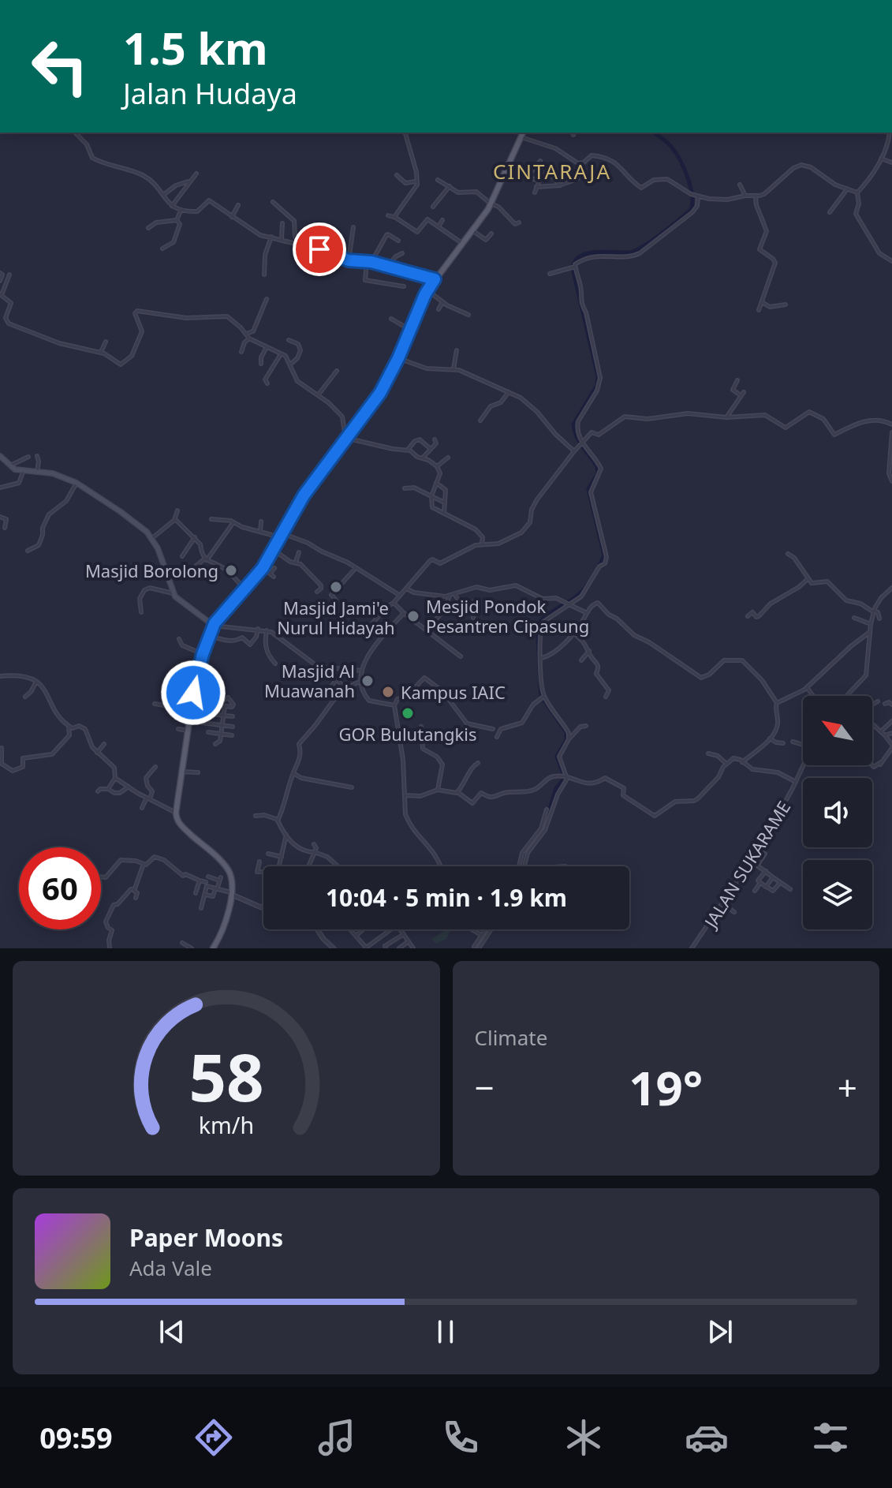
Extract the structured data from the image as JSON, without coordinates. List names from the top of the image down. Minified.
{"streets":{"street":["JALAN SUKARAME"]},"districts":["CINTARAJA"],"places":["Masjid Borolong","Masjid Jami'e Nurul Hidayah","Mesjid Pondok Pesantren Cipasung","Masjid Al Muawanah","Kampus IAIC","GOR Bulutangkis"],"north":"top left","page":{"turn":["1.5 km","Jalan Hudaya"],"limit":"60","trip":"10:04 · 5 min · 1.9 km","tile":"Climate","heat":["−","19°","+"],"song":["Paper Moons","Ada Vale"],"tabs":"09:59","gauge":["58","km/h"]}}
